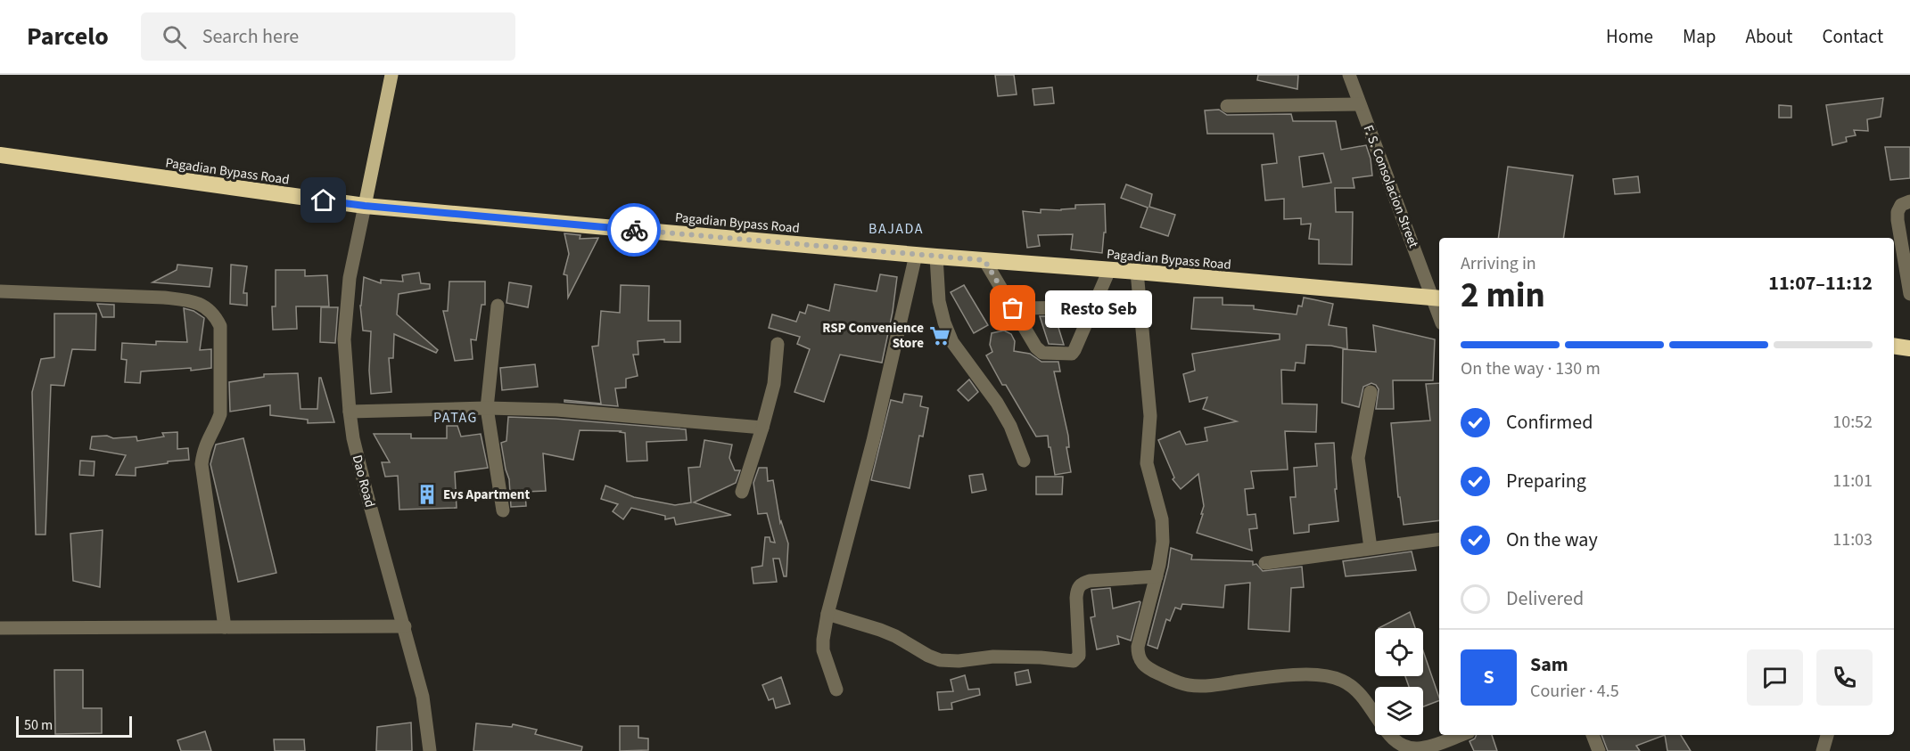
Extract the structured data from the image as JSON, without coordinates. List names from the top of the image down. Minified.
{"streets":{"highway":["Pagadian Bypass Road"],"street":["F. S. Consolacion Street","Dao Road"]},"crossings":[["Pagadian Bypass Road","F. S. Consolacion Street"],["Pagadian Bypass Road","Dao Road"]],"districts":["BAJADA","PATAG"],"places":{"other":["Resto Seb"],"supermarket":["RSP Convenience Store"],"building":["Evs Apartment"]},"scale_bar":"50 m","page":{"header":"Parcelo","search":"Search here","nav":["Home","Map","About","Contact"],"heading":["2 min","Arriving in","11:07–11:12"],"panel":["Sam","Courier · 4.5"],"bubble":"Resto Seb","bar":"On the way · 130 m","list":[["Confirmed","10:52"],["Preparing","11:01"],["On the way","11:03"],"Delivered"],"round":"S","scale":"50 m"}}
